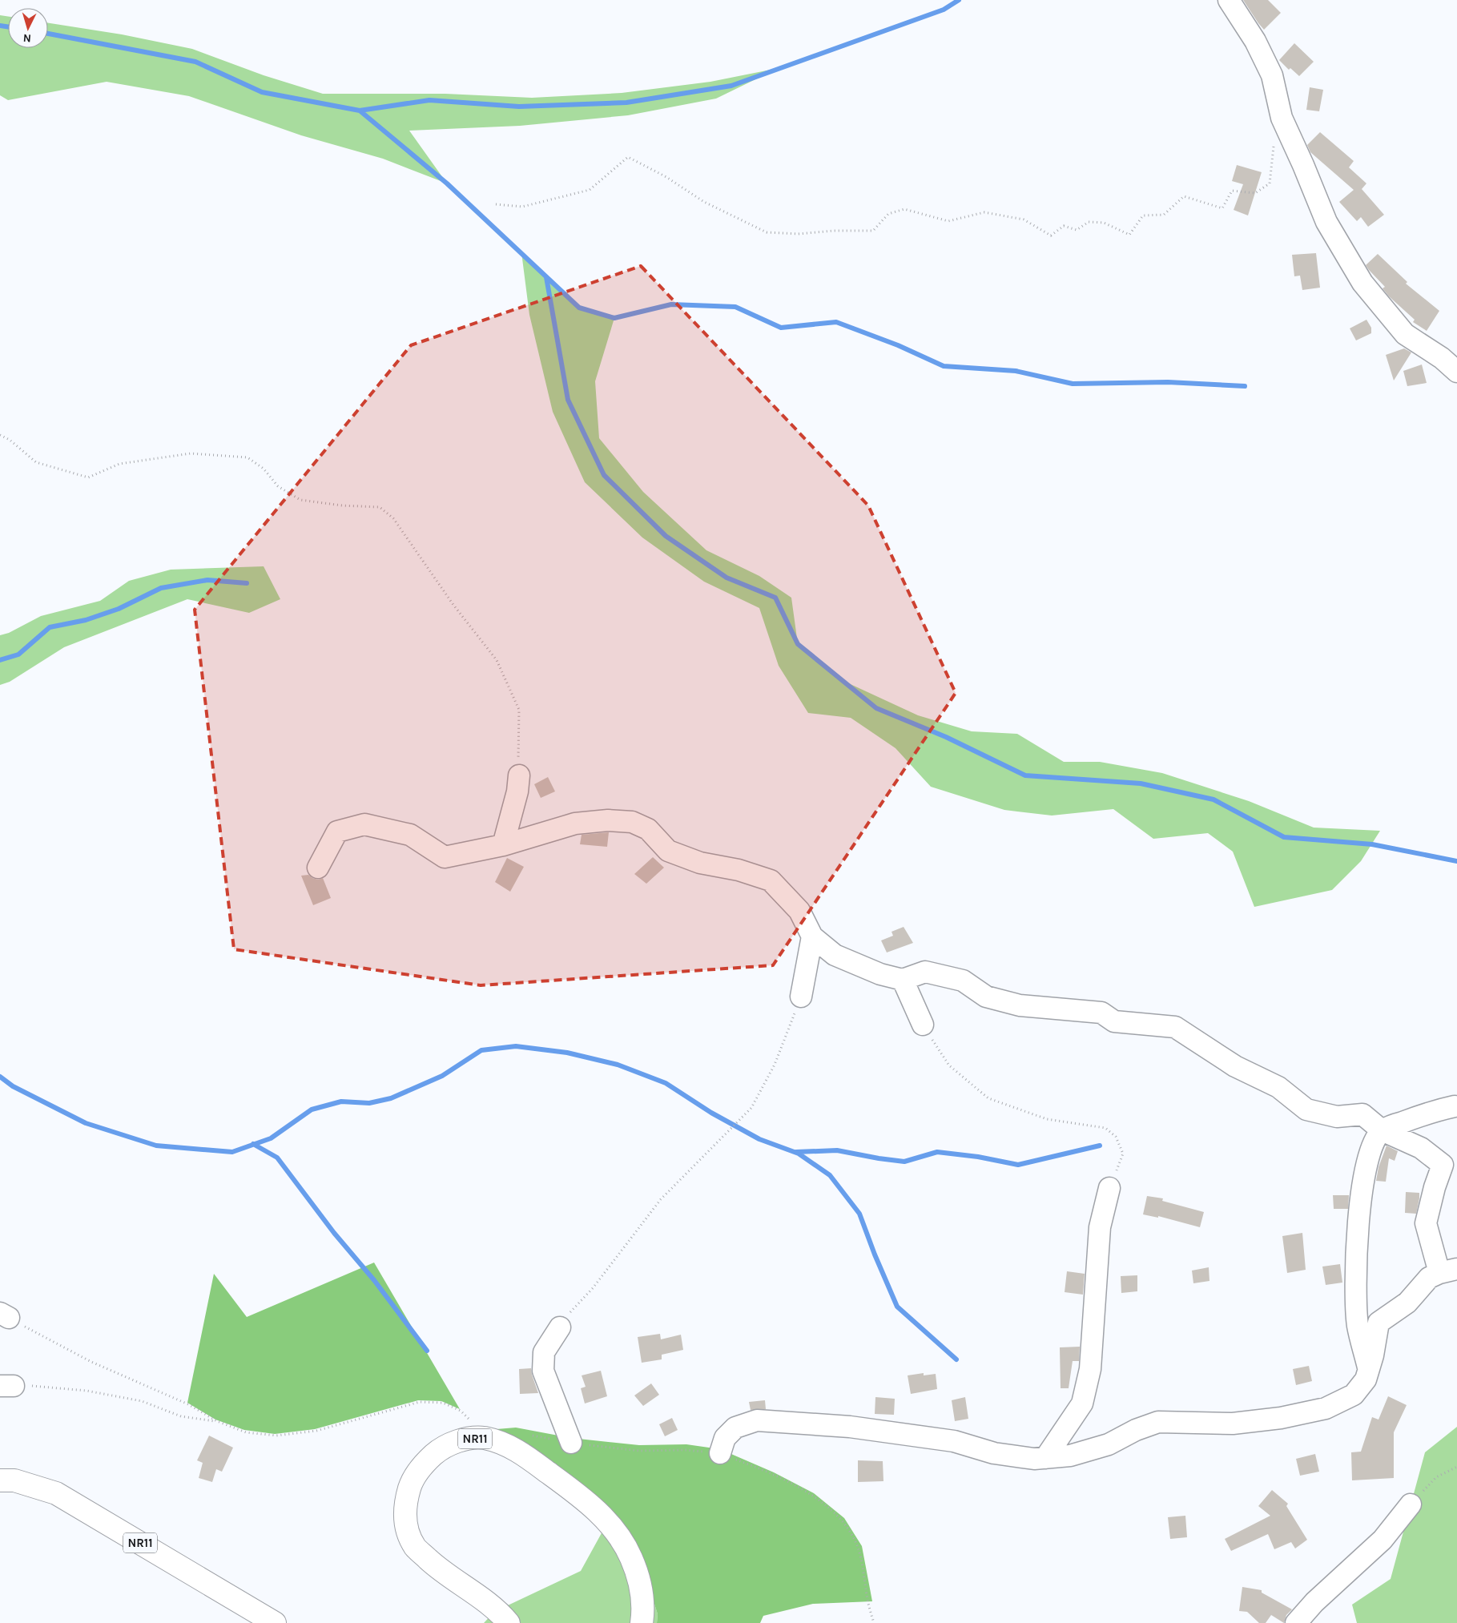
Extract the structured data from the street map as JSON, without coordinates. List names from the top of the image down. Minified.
{"streets":{"highway":["NR11"]},"north":"bottom"}
